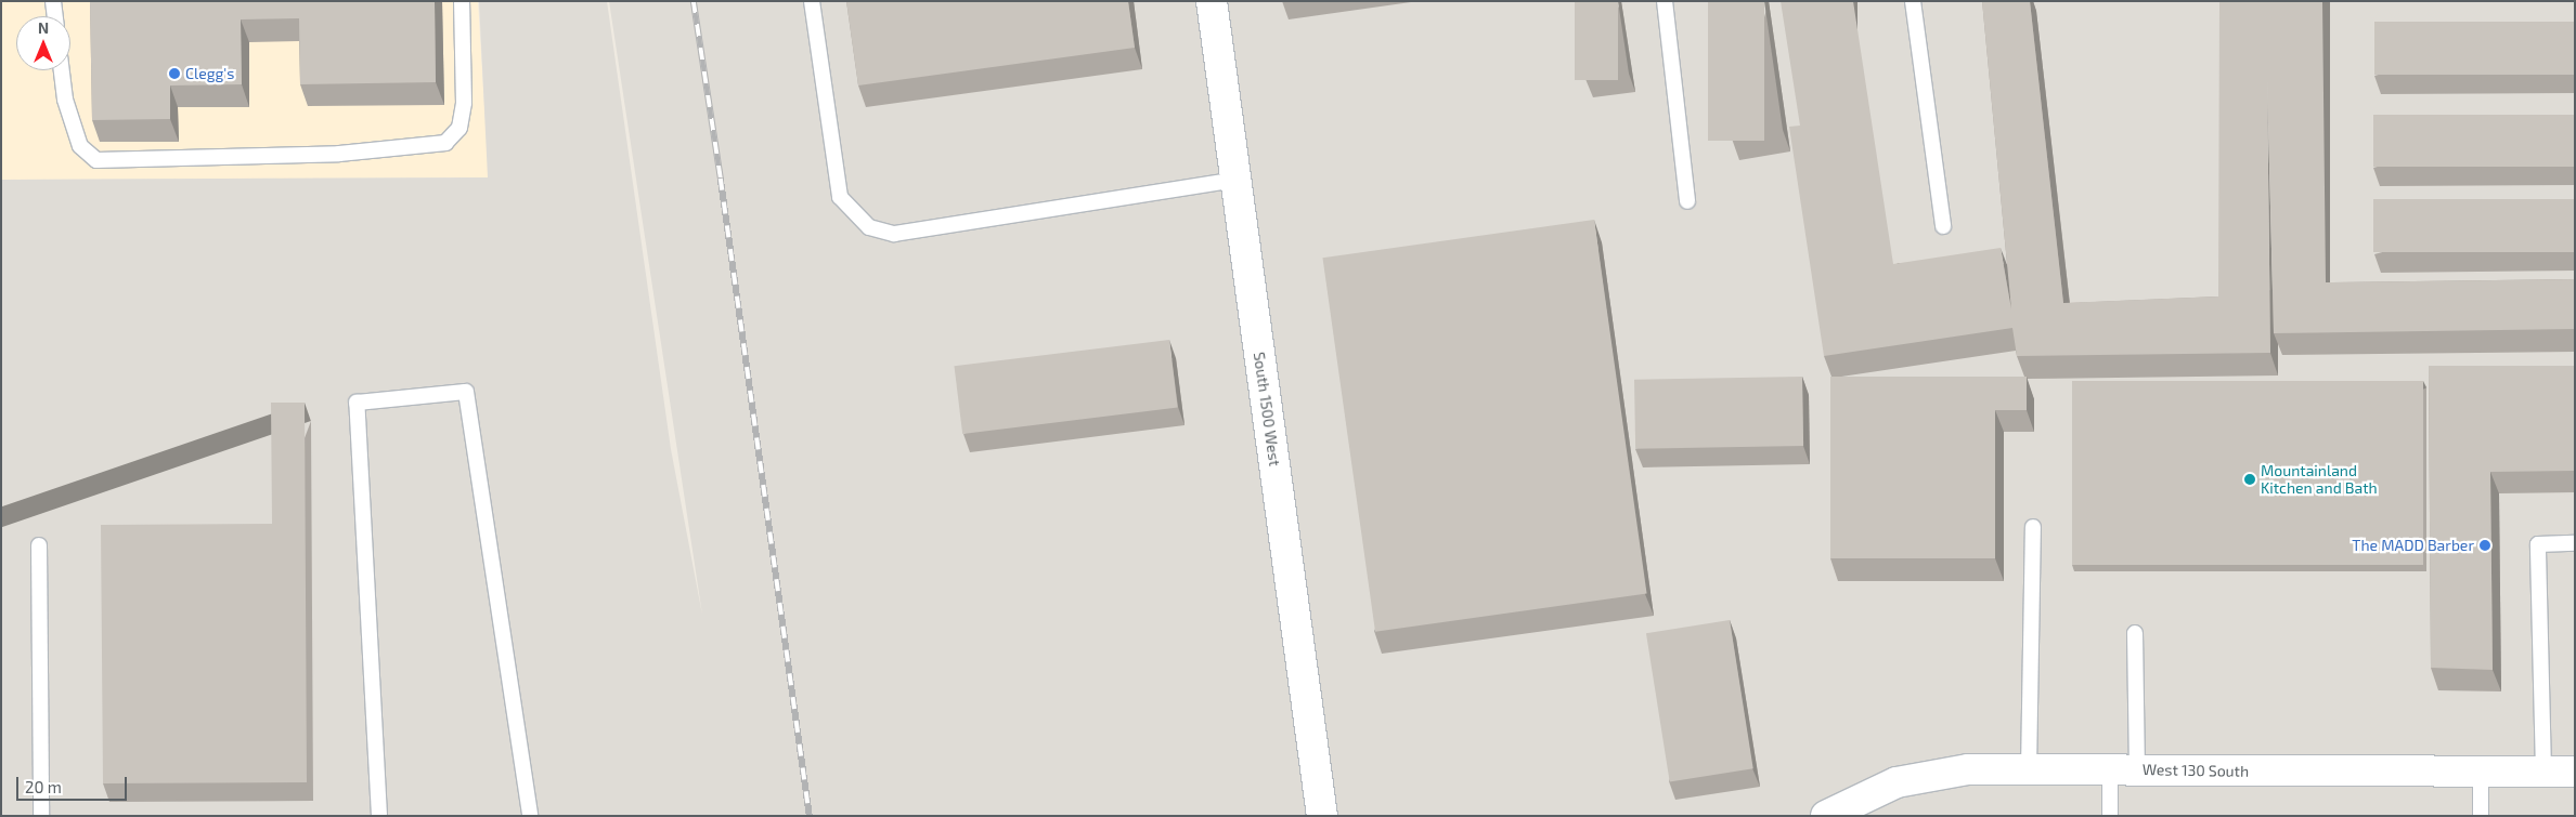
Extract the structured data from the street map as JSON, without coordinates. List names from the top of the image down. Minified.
{"streets":{"street":["South 1500 West","West 130 South"]},"places":["Clegg's","Mountainland Kitchen and Bath","The MADD Barber"],"scale_bar":"20 m","north":"top"}
